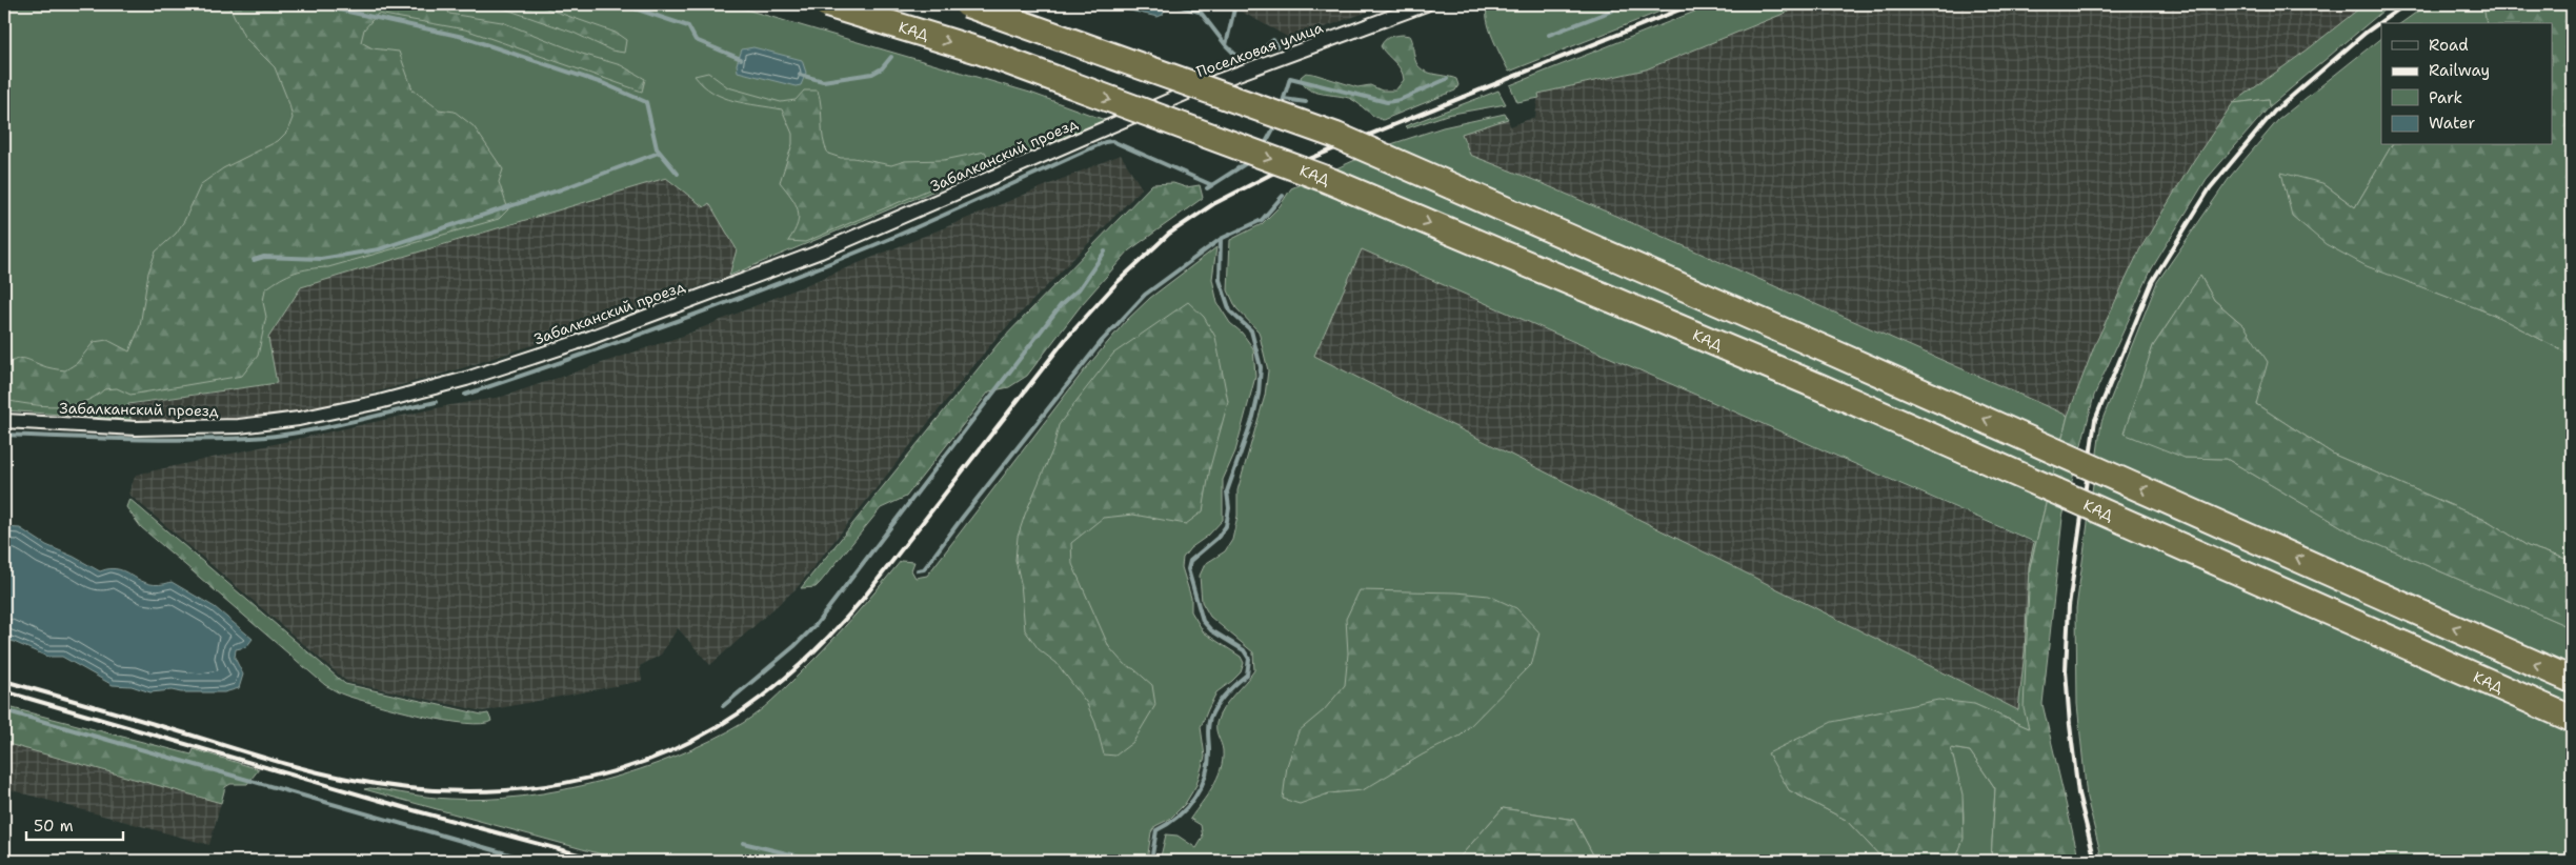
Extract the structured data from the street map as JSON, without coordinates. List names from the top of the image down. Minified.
{"streets":{"highway":["КАД"],"street":["Поселковая улица","Забалканский проезд"]},"crossings":[["Поселковая улица","Забалканский проезд"]],"legend":["Road","Railway","Park","Water"],"scale_bar":"50 m"}
